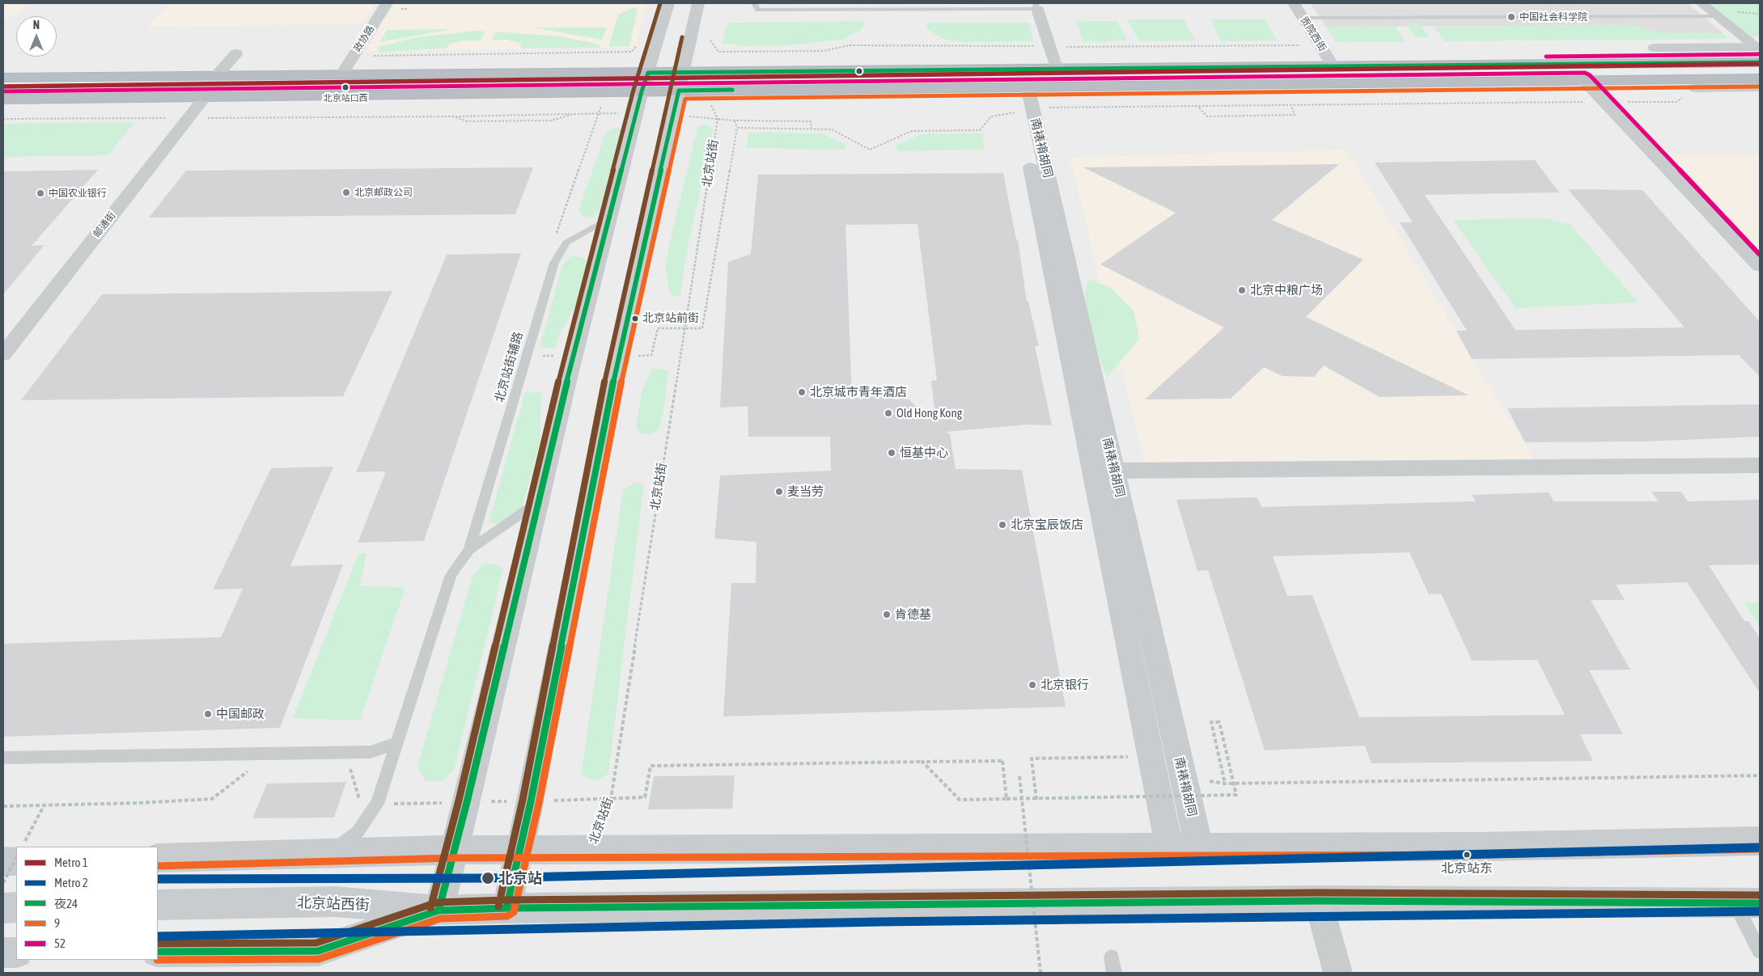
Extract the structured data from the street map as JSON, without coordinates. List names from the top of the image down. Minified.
{"streets":{"main road":["贡院西街","南裱褙胡同","北京站西街"],"street":["政协路","邮通街"],"lane":["北京站街辅路"],"path":["北京站街"]},"places":["中国社会科学院","北京站口西","北京邮政公司","中国农业银行","北京中粮广场","北京站前街","北京城市青年酒店","Old Hong Kong","恒基中心","麦当劳","北京宝辰饭店","肯德基","北京银行","中国邮政","北京站东","北京站"],"lines":["transit line 52","transit line 夜24","metro line 1","transit line 9","metro line 2"],"legend":["Metro 1","Metro 2","夜24","9","52"],"north":"top"}
